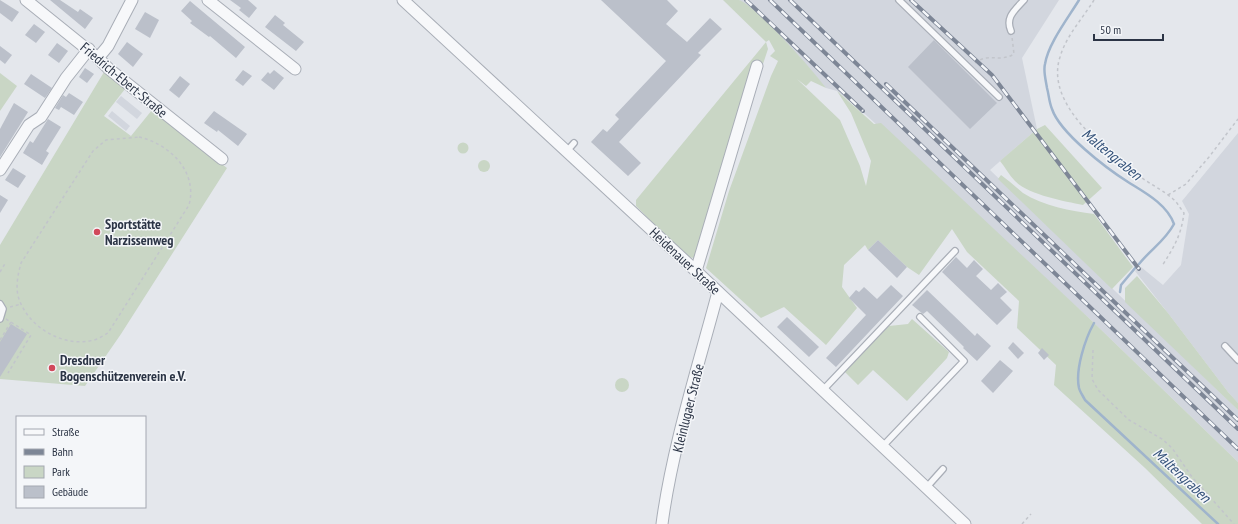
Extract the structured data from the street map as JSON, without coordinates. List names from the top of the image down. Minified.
{"streets":{"street":["Friedrich-Ebert-Straße","Heidenauer Straße","Kleinlugaer Straße"]},"crossings":[["Heidenauer Straße","Kleinlugaer Straße"]],"water":["Maltengraben"],"places":["Sportstätte Narzissenweg","Dresdner Bogenschützenverein e.V."],"legend":["Straße","Bahn","Park","Gebäude"],"scale_bar":"50 m"}
